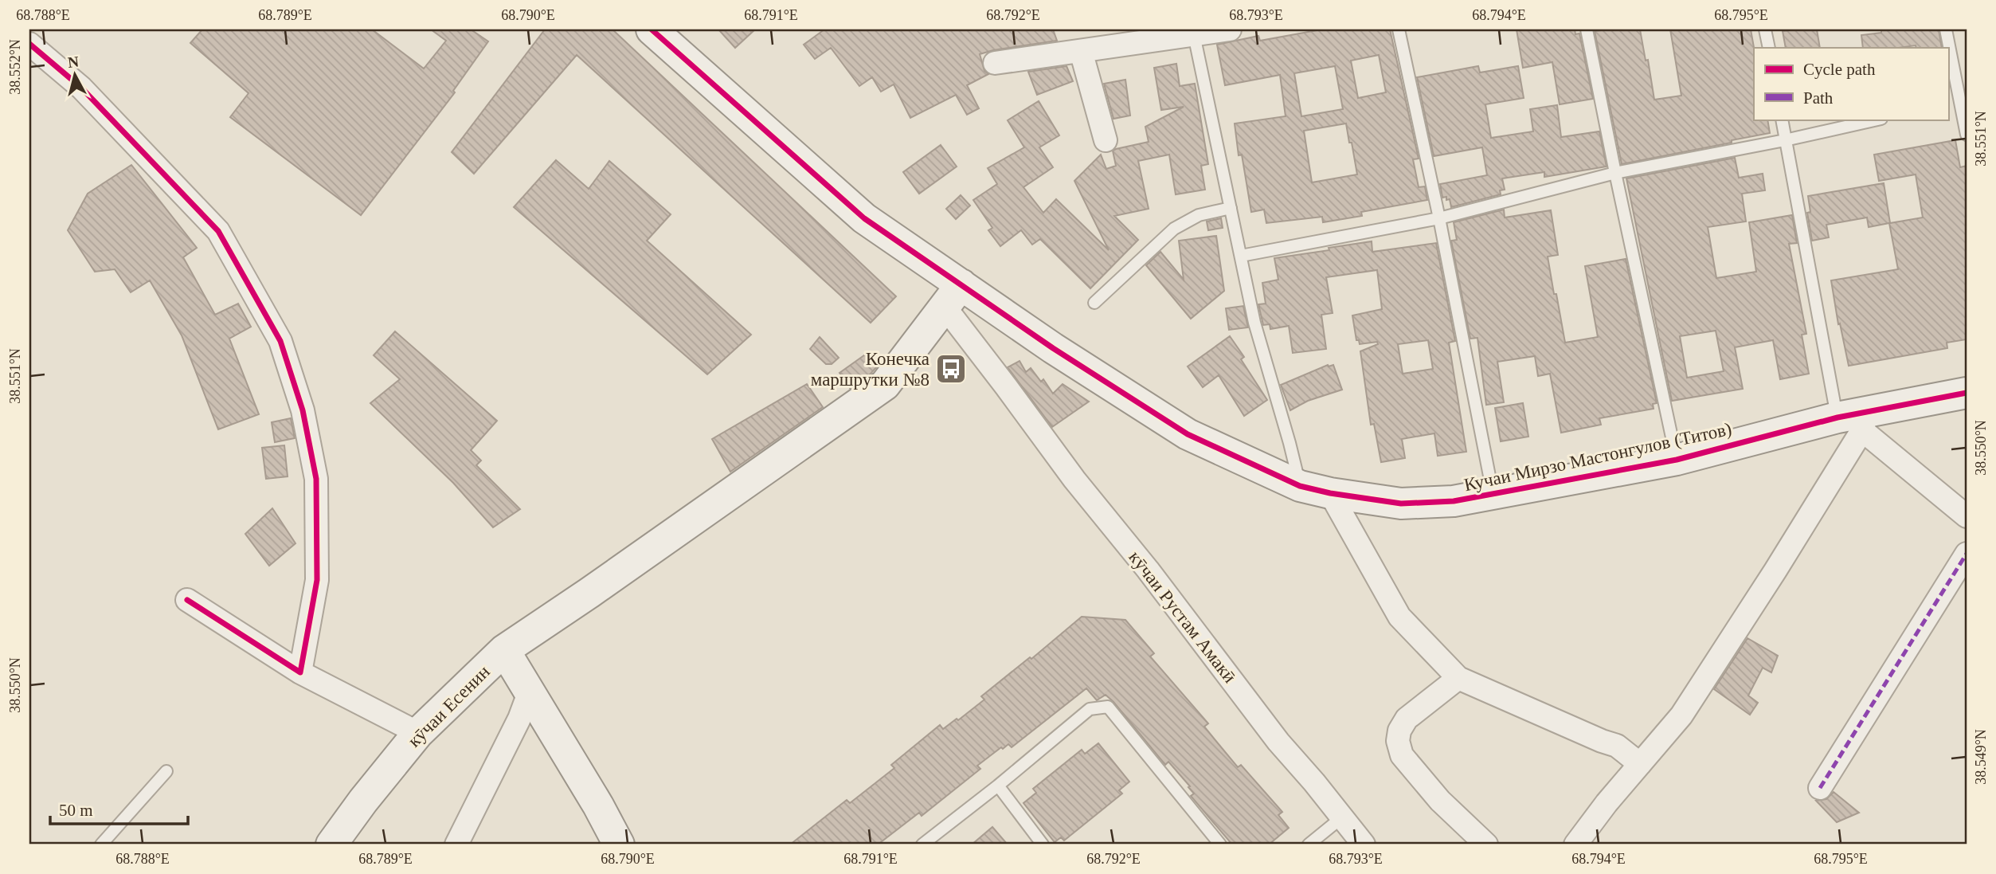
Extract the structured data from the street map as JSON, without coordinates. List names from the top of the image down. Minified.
{"streets":{"street":["Кучаи Мирзо Мастонгулов (Титов)","кӯчаи Рустам Амакӣ","кӯчаи Есенин"]},"crossings":[["Кучаи Мирзо Мастонгулов (Титов)","кӯчаи Рустам Амакӣ"],["Кучаи Мирзо Мастонгулов (Титов)","кӯчаи Есенин"],["кӯчаи Рустам Амакӣ","кӯчаи Есенин"]],"places":{"bus stop":["Конечка маршрутки №8"]},"legend":["Cycle path","Path"],"scale_bar":"50 m","north":"top","coordinates":["68.788°E","68.789°E","68.790°E","68.791°E","68.792°E","68.793°E","68.794°E","68.795°E","38.552°N","38.551°N","38.550°N","38.549°N"]}
